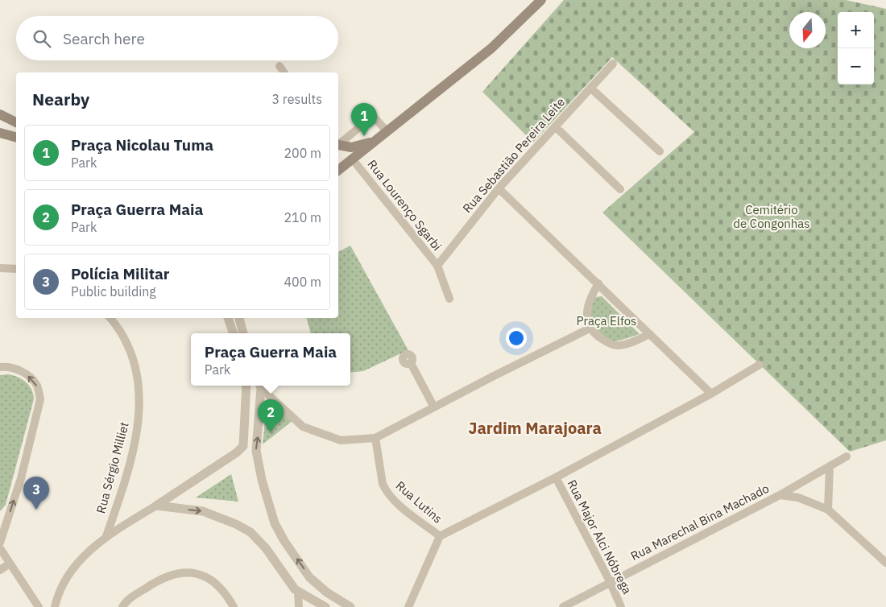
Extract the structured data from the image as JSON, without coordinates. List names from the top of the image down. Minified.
{"streets":{"street":["Rua Sebastião Pereira Leite","Rua Lourenço Sgarbi","Rua Sérgio Milliet","Rua Lutins","Rua Marechal Bina Machado","Rua Major Alci Nóbrega"]},"crossings":[["Rua Sebastião Pereira Leite","Rua Lourenço Sgarbi"],["Rua Marechal Bina Machado","Rua Major Alci Nóbrega"]],"districts":["Jardim Marajoara"],"parks":["Cemitério de Congonhas","Praça Elfos"],"north":"bottom","page":{"map_buttons":["+","−"],"search":"Search here","heading":["Nearby","3 results"],"pins":["1","2","3"],"list":[{"mark":"1","name":"Praça Nicolau Tuma","note":"Park","value":"200 m"},{"mark":"2","name":"Praça Guerra Maia","note":"Park","value":"210 m"},{"mark":"3","name":"Polícia Militar","note":"Public building","value":"400 m"}],"popup":["Praça Guerra Maia","Park"]}}
